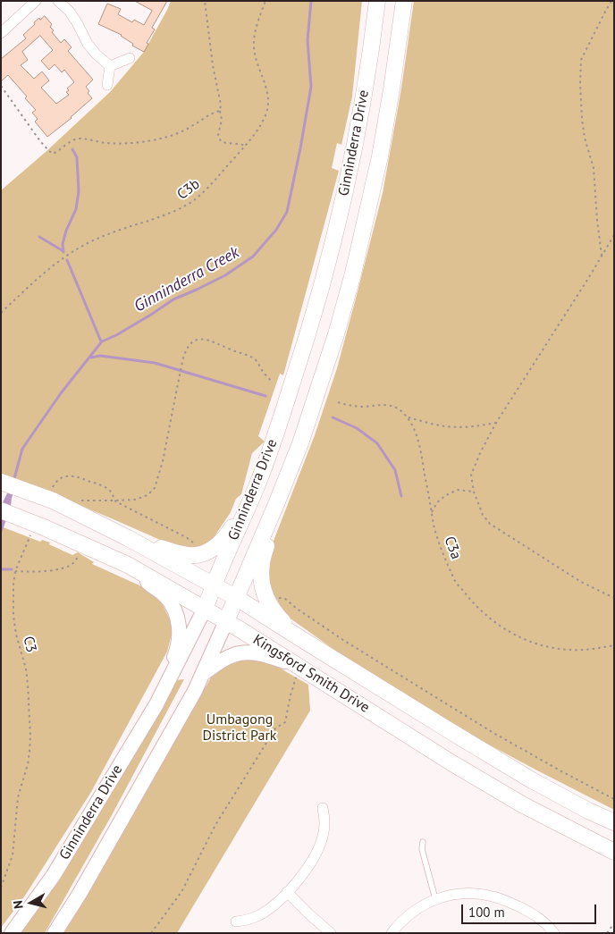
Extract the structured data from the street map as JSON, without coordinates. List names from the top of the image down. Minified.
{"streets":{"main road":["Ginninderra Drive","Kingsford Smith Drive"],"path":["C3b","C3a","C3"]},"crossings":[["Ginninderra Drive","Kingsford Smith Drive"]],"water":["Ginninderra Creek"],"parks":["Umbagong District Park"],"scale_bar":"100 m","north":"left"}
